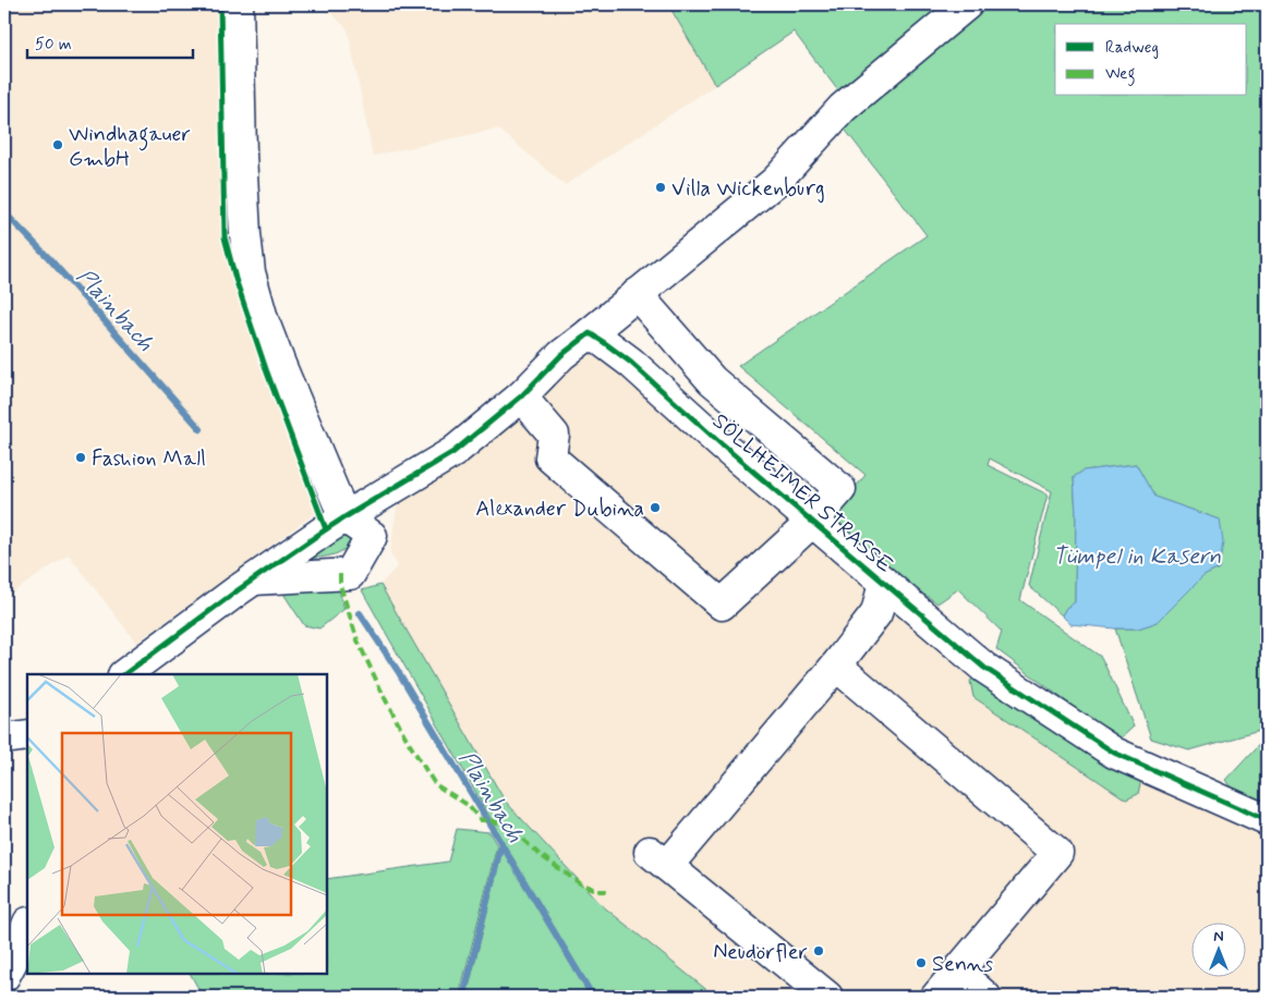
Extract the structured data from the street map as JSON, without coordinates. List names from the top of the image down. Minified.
{"streets":{"street":["SÖLLHEIMER STRASSE"]},"water":["Plainbach","Tümpel in Kasern"],"places":["Windhagauer GmbH","Villa Wickenburg","Fashion Mall","Alexander Dubina","Neudörfler","Senns"],"legend":["Radweg","Weg"],"scale_bar":"50 m","north":"top"}
